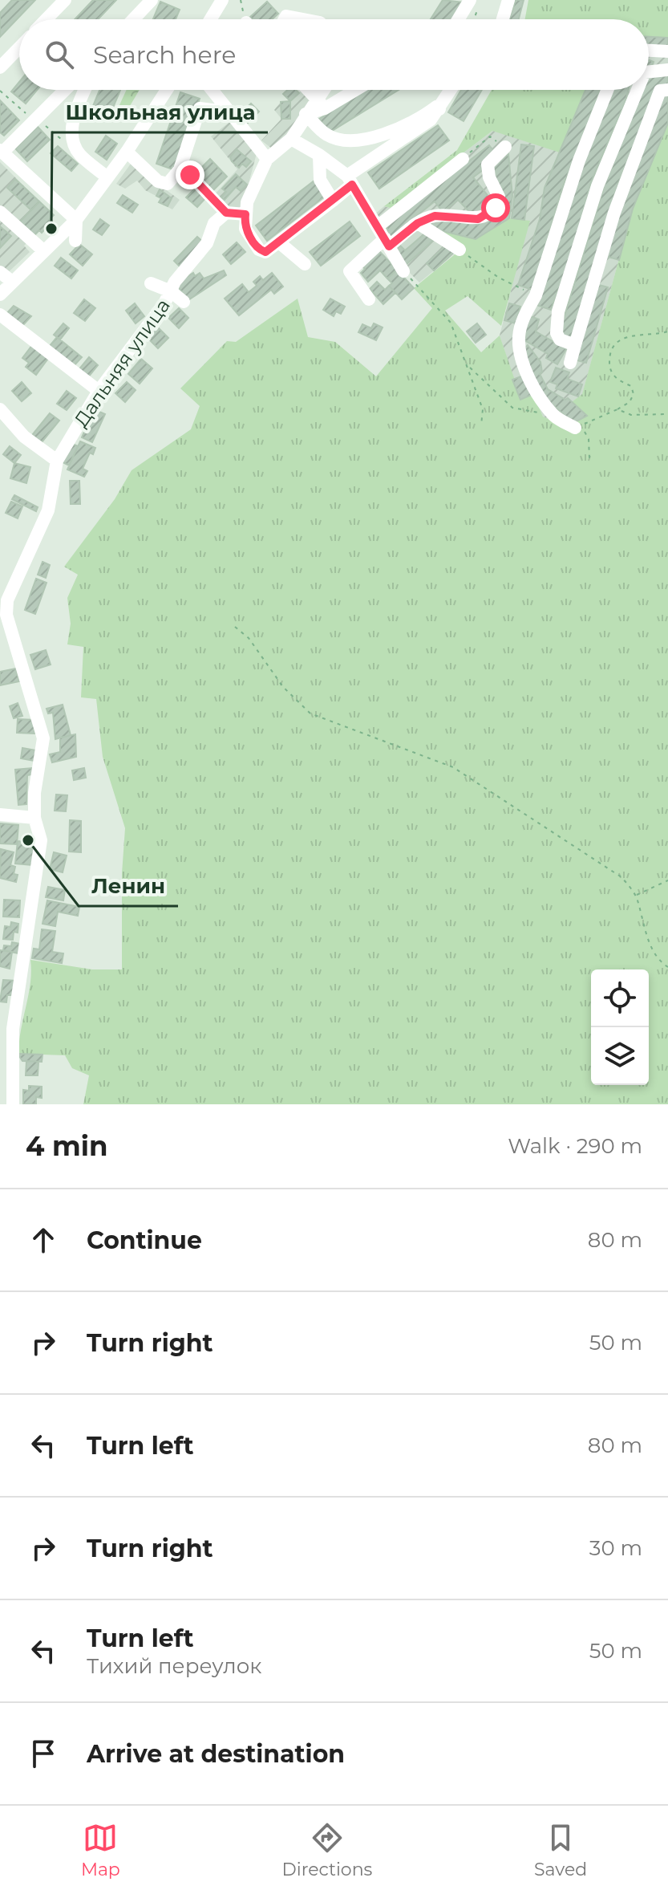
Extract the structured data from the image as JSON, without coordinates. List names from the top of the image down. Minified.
{"streets":{"street":["Дальняя улица"]},"places":["Школьная улица","Ленин"],"page":{"search":"Search here","heading":["4 min","Walk · 290 m"],"list":[["Continue","80 m"],["Turn right","50 m"],["Turn left","80 m"],["Turn right","30 m"],["Turn left","Тихий переулок","50 m"],"Arrive at destination"],"nav":["Map","Directions","Saved"]}}
